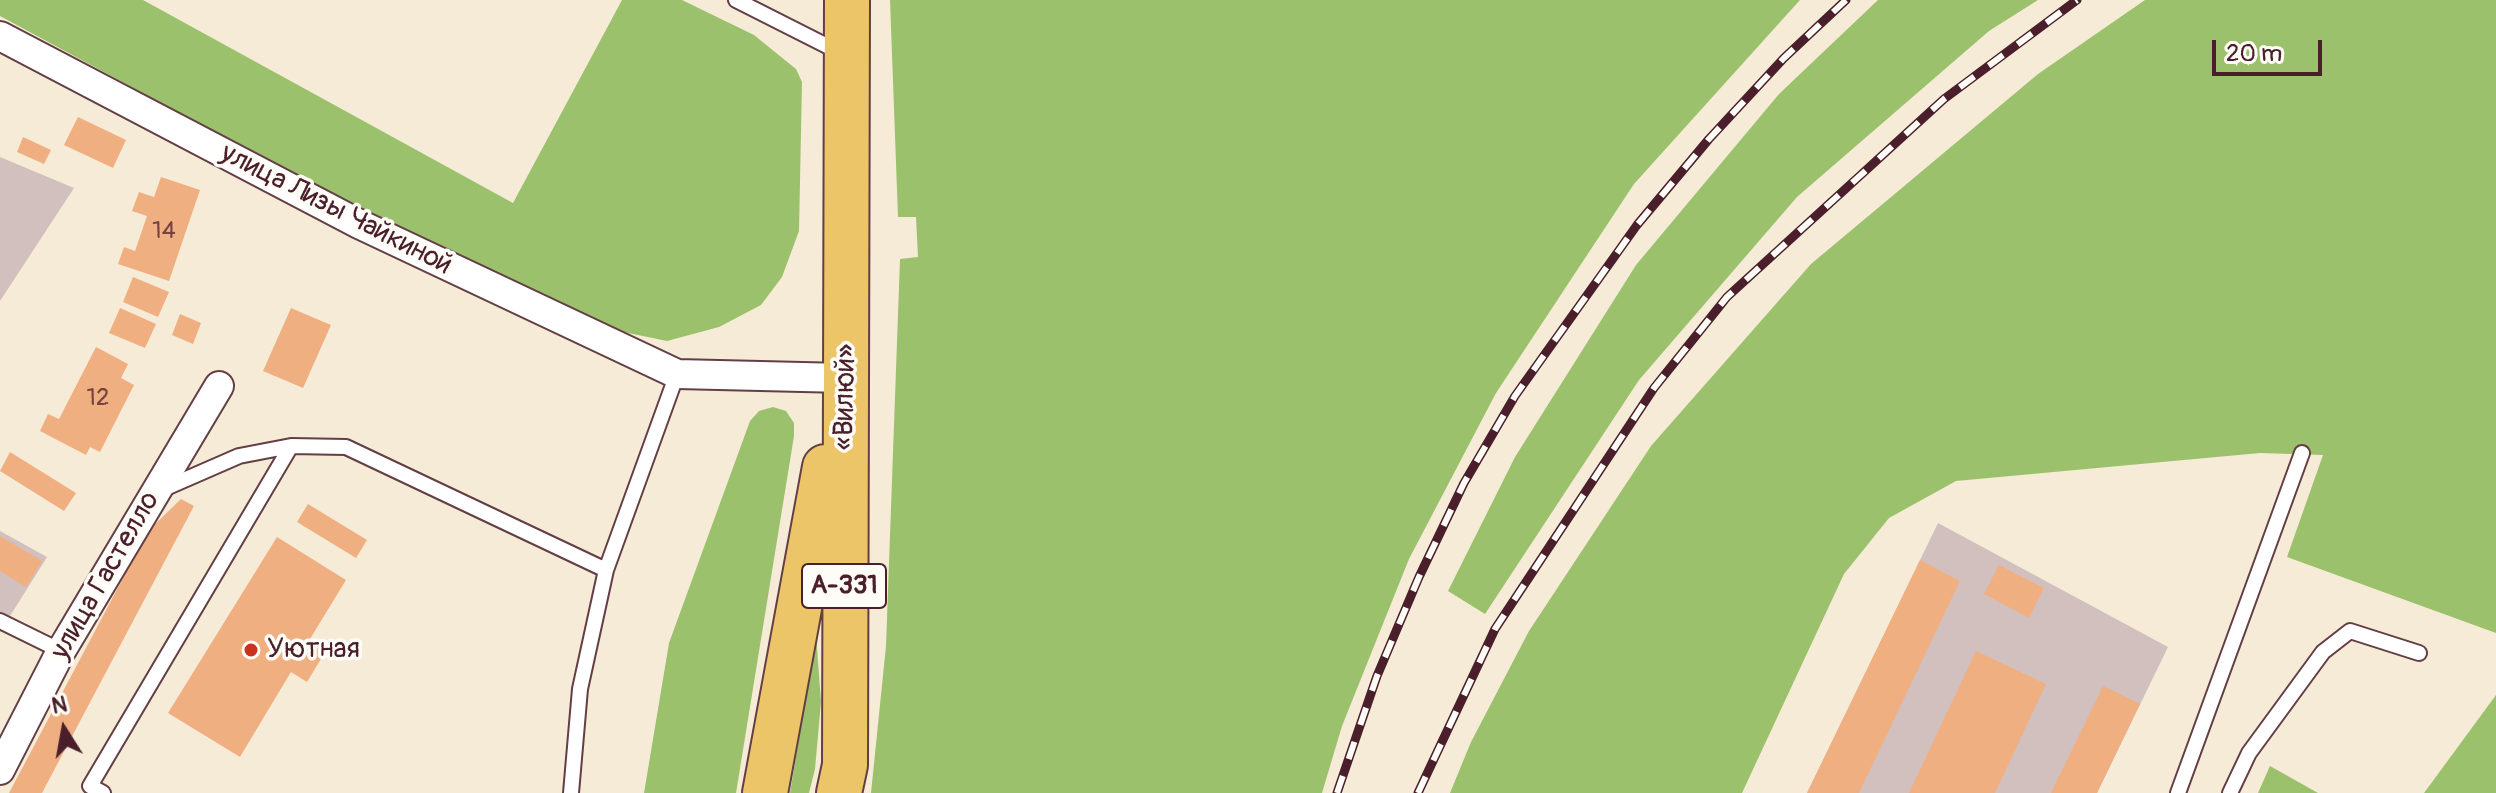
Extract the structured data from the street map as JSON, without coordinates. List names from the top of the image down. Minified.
{"streets":{"highway":["«Вилюй»","А-331"],"street":["улица Лизы Чайкиной","улица Гастелло"]},"places":["Уютная"],"house_numbers":["14","12"],"scale_bar":"20 m","north":"top"}
